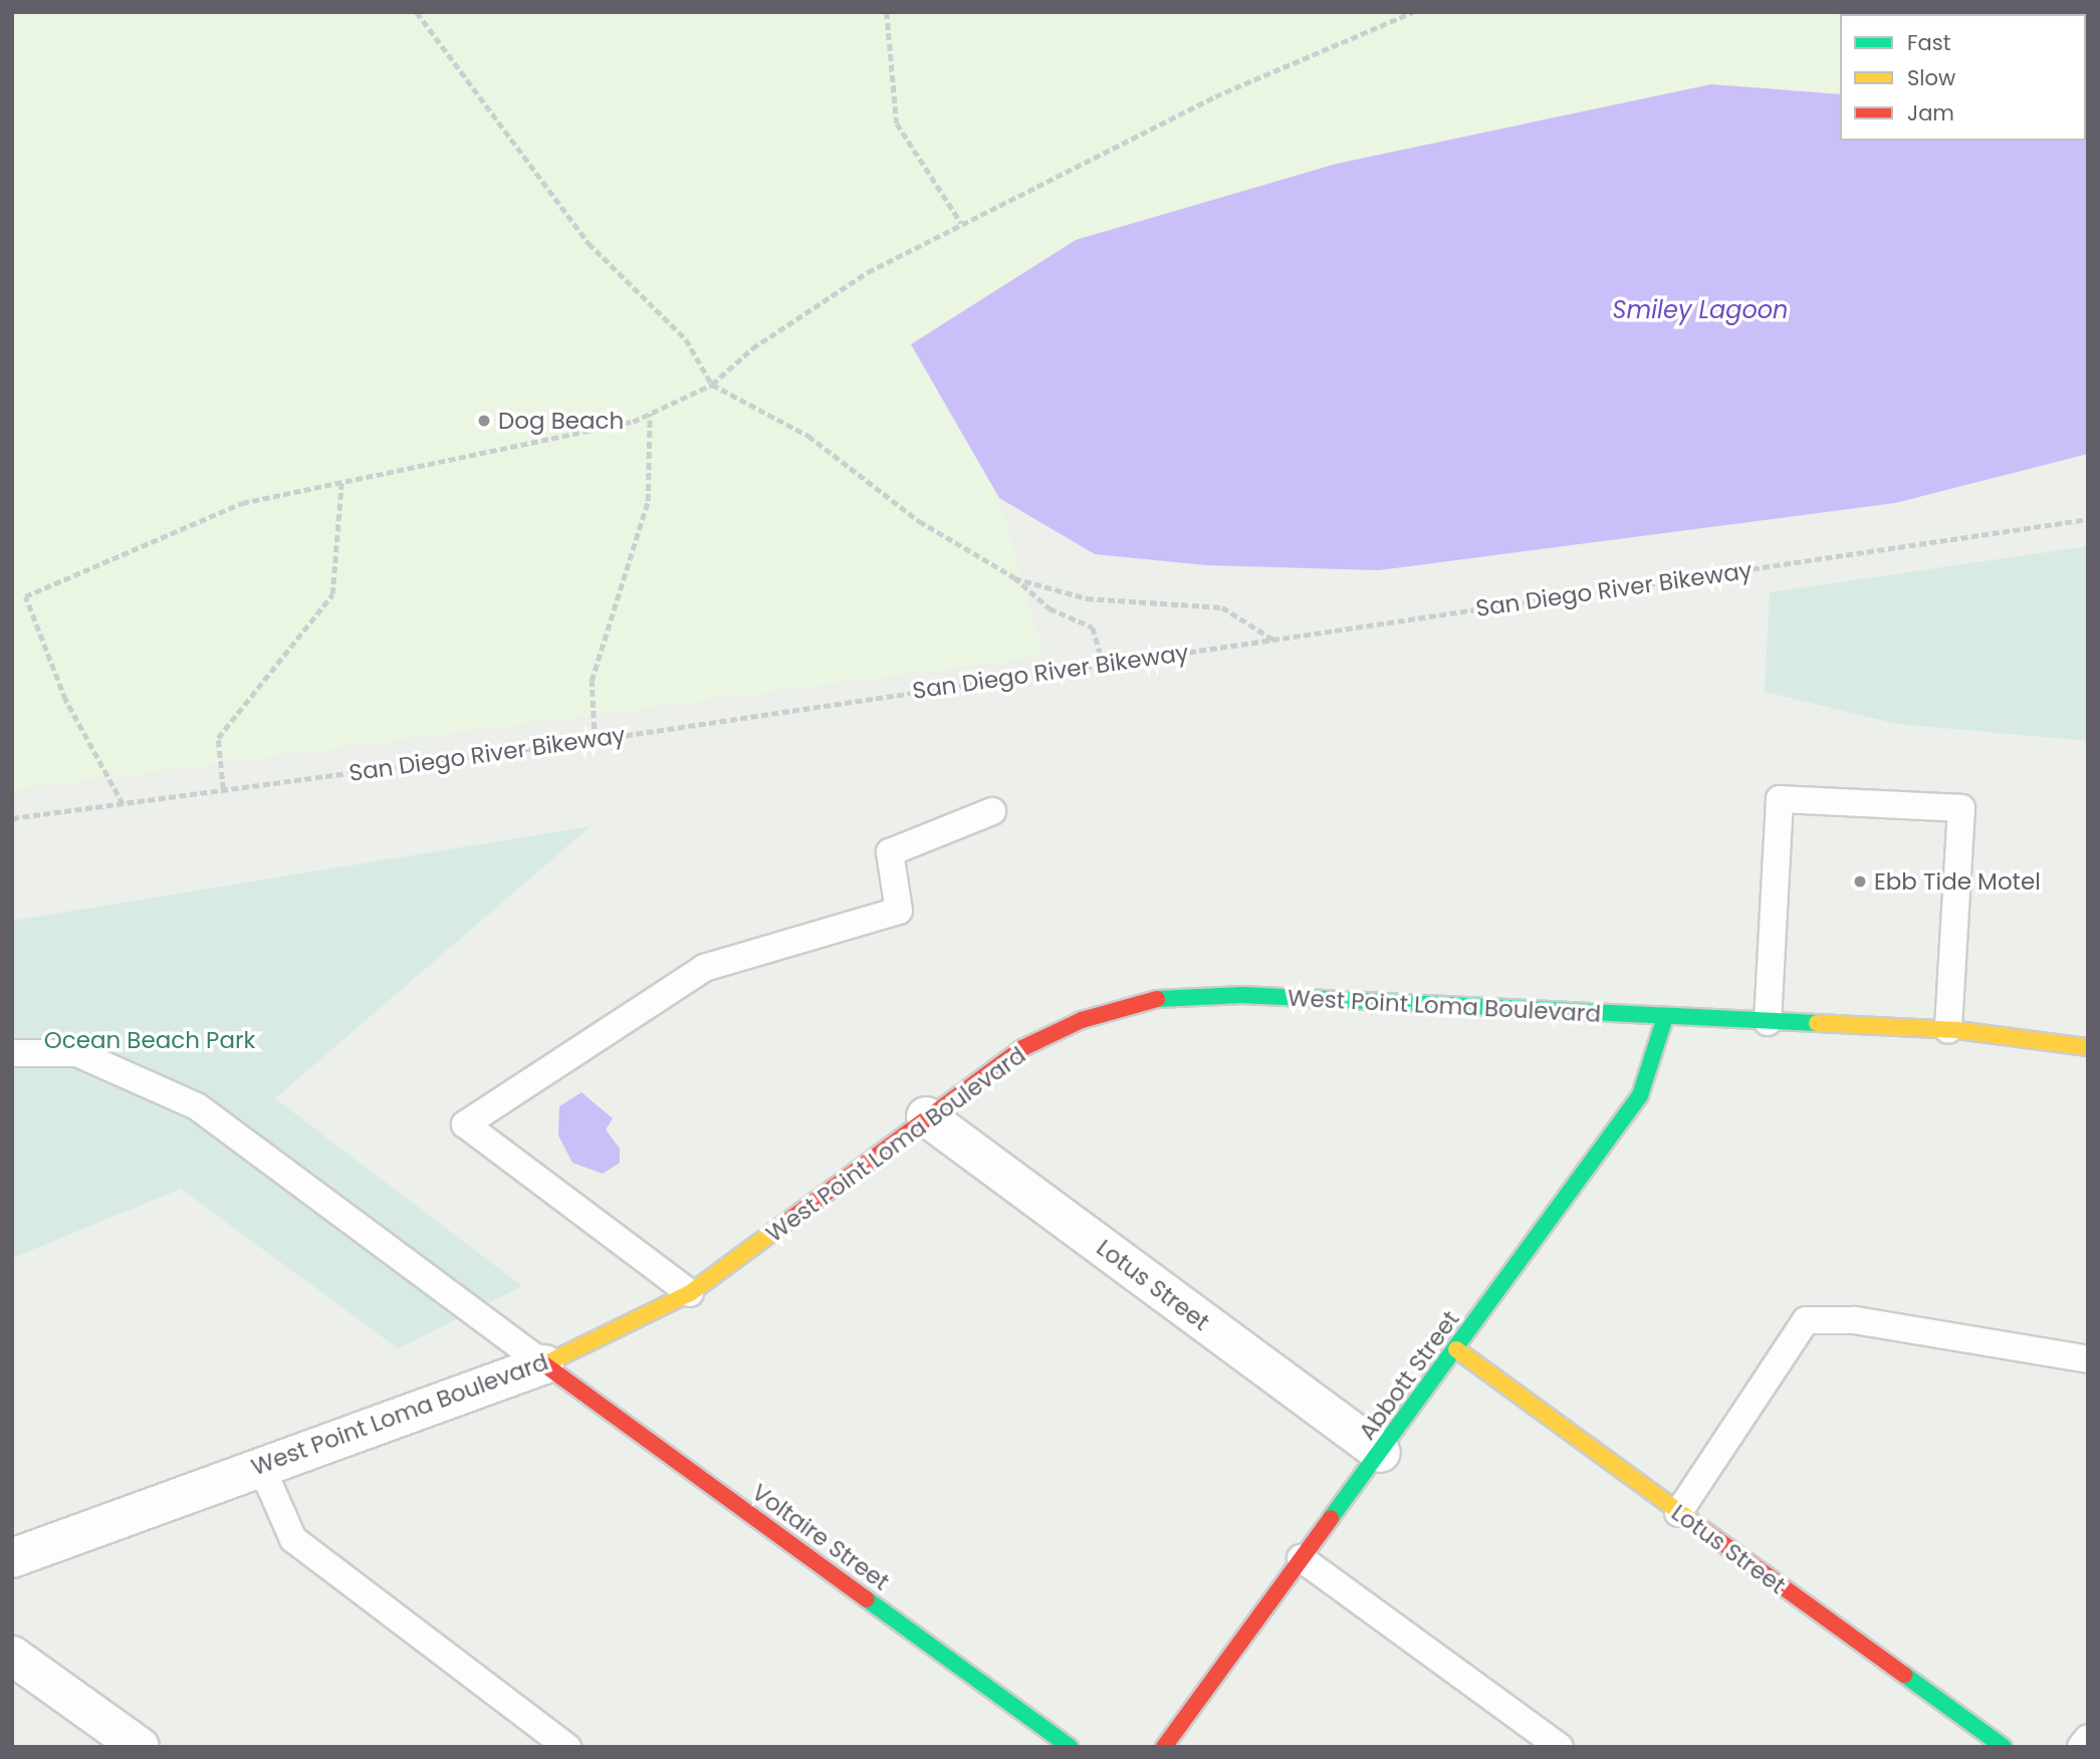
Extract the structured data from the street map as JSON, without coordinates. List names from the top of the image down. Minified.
{"streets":{"street":["West Point Loma Boulevard","Lotus Street","Abbott Street","Voltaire Street"],"path":["San Diego River Bikeway"]},"crossings":[["West Point Loma Boulevard","Lotus Street"],["West Point Loma Boulevard","Abbott Street"],["West Point Loma Boulevard","Voltaire Street"],["Lotus Street","Abbott Street"]],"water":["Smiley Lagoon"],"parks":["Ocean Beach Park"],"places":["Dog Beach","Ebb Tide Motel"],"legend":["Fast","Slow","Jam"]}
